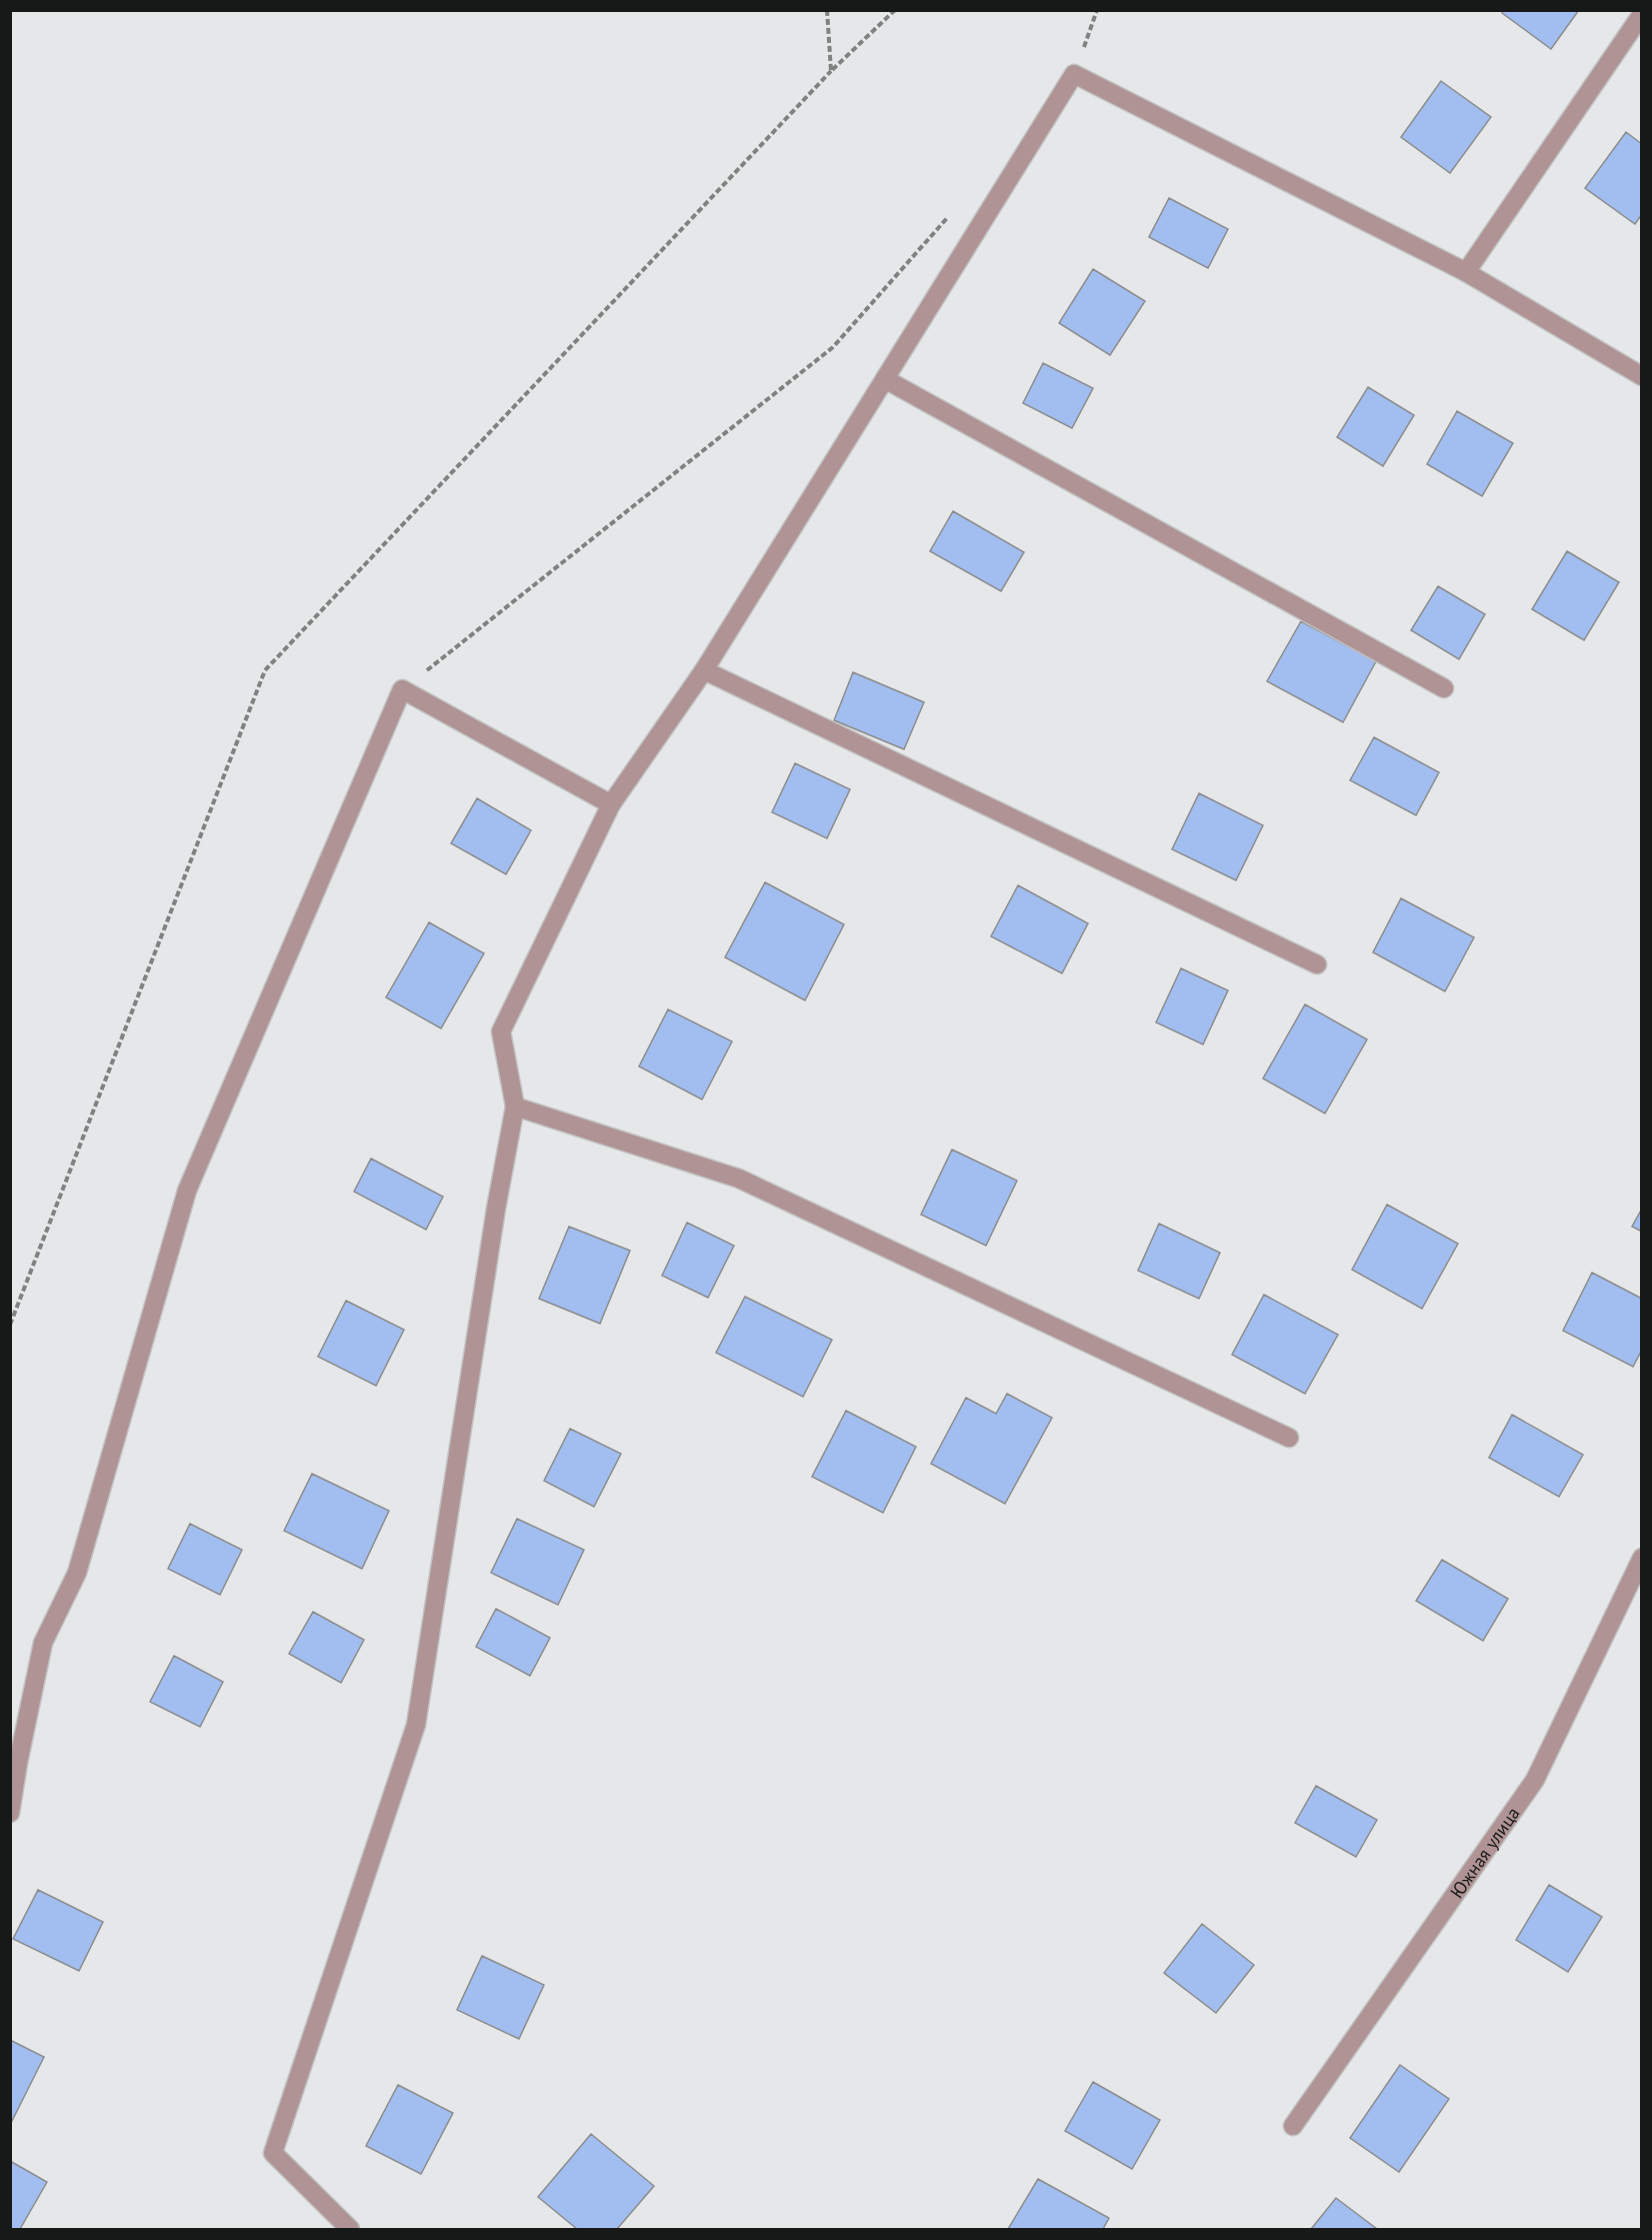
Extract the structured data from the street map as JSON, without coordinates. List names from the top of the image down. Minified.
{"streets":{"street":["Южная улица"]}}
